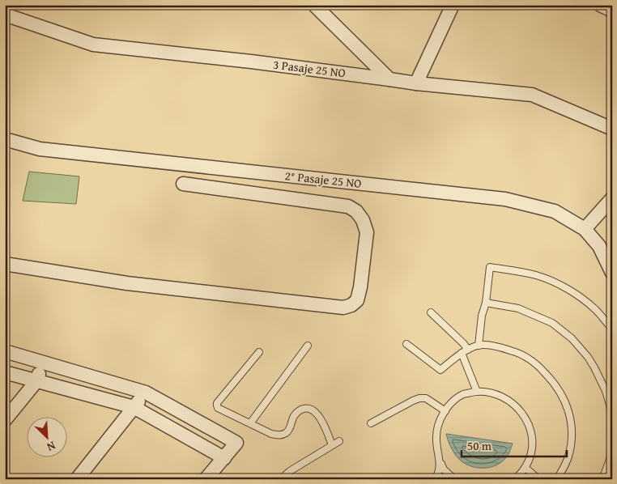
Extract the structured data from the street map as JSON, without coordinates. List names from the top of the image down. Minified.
{"streets":{"street":["3 Pasaje 25 NO","2° Pasaje 25 NO"]},"scale_bar":"50 m","north":"bottom right"}
